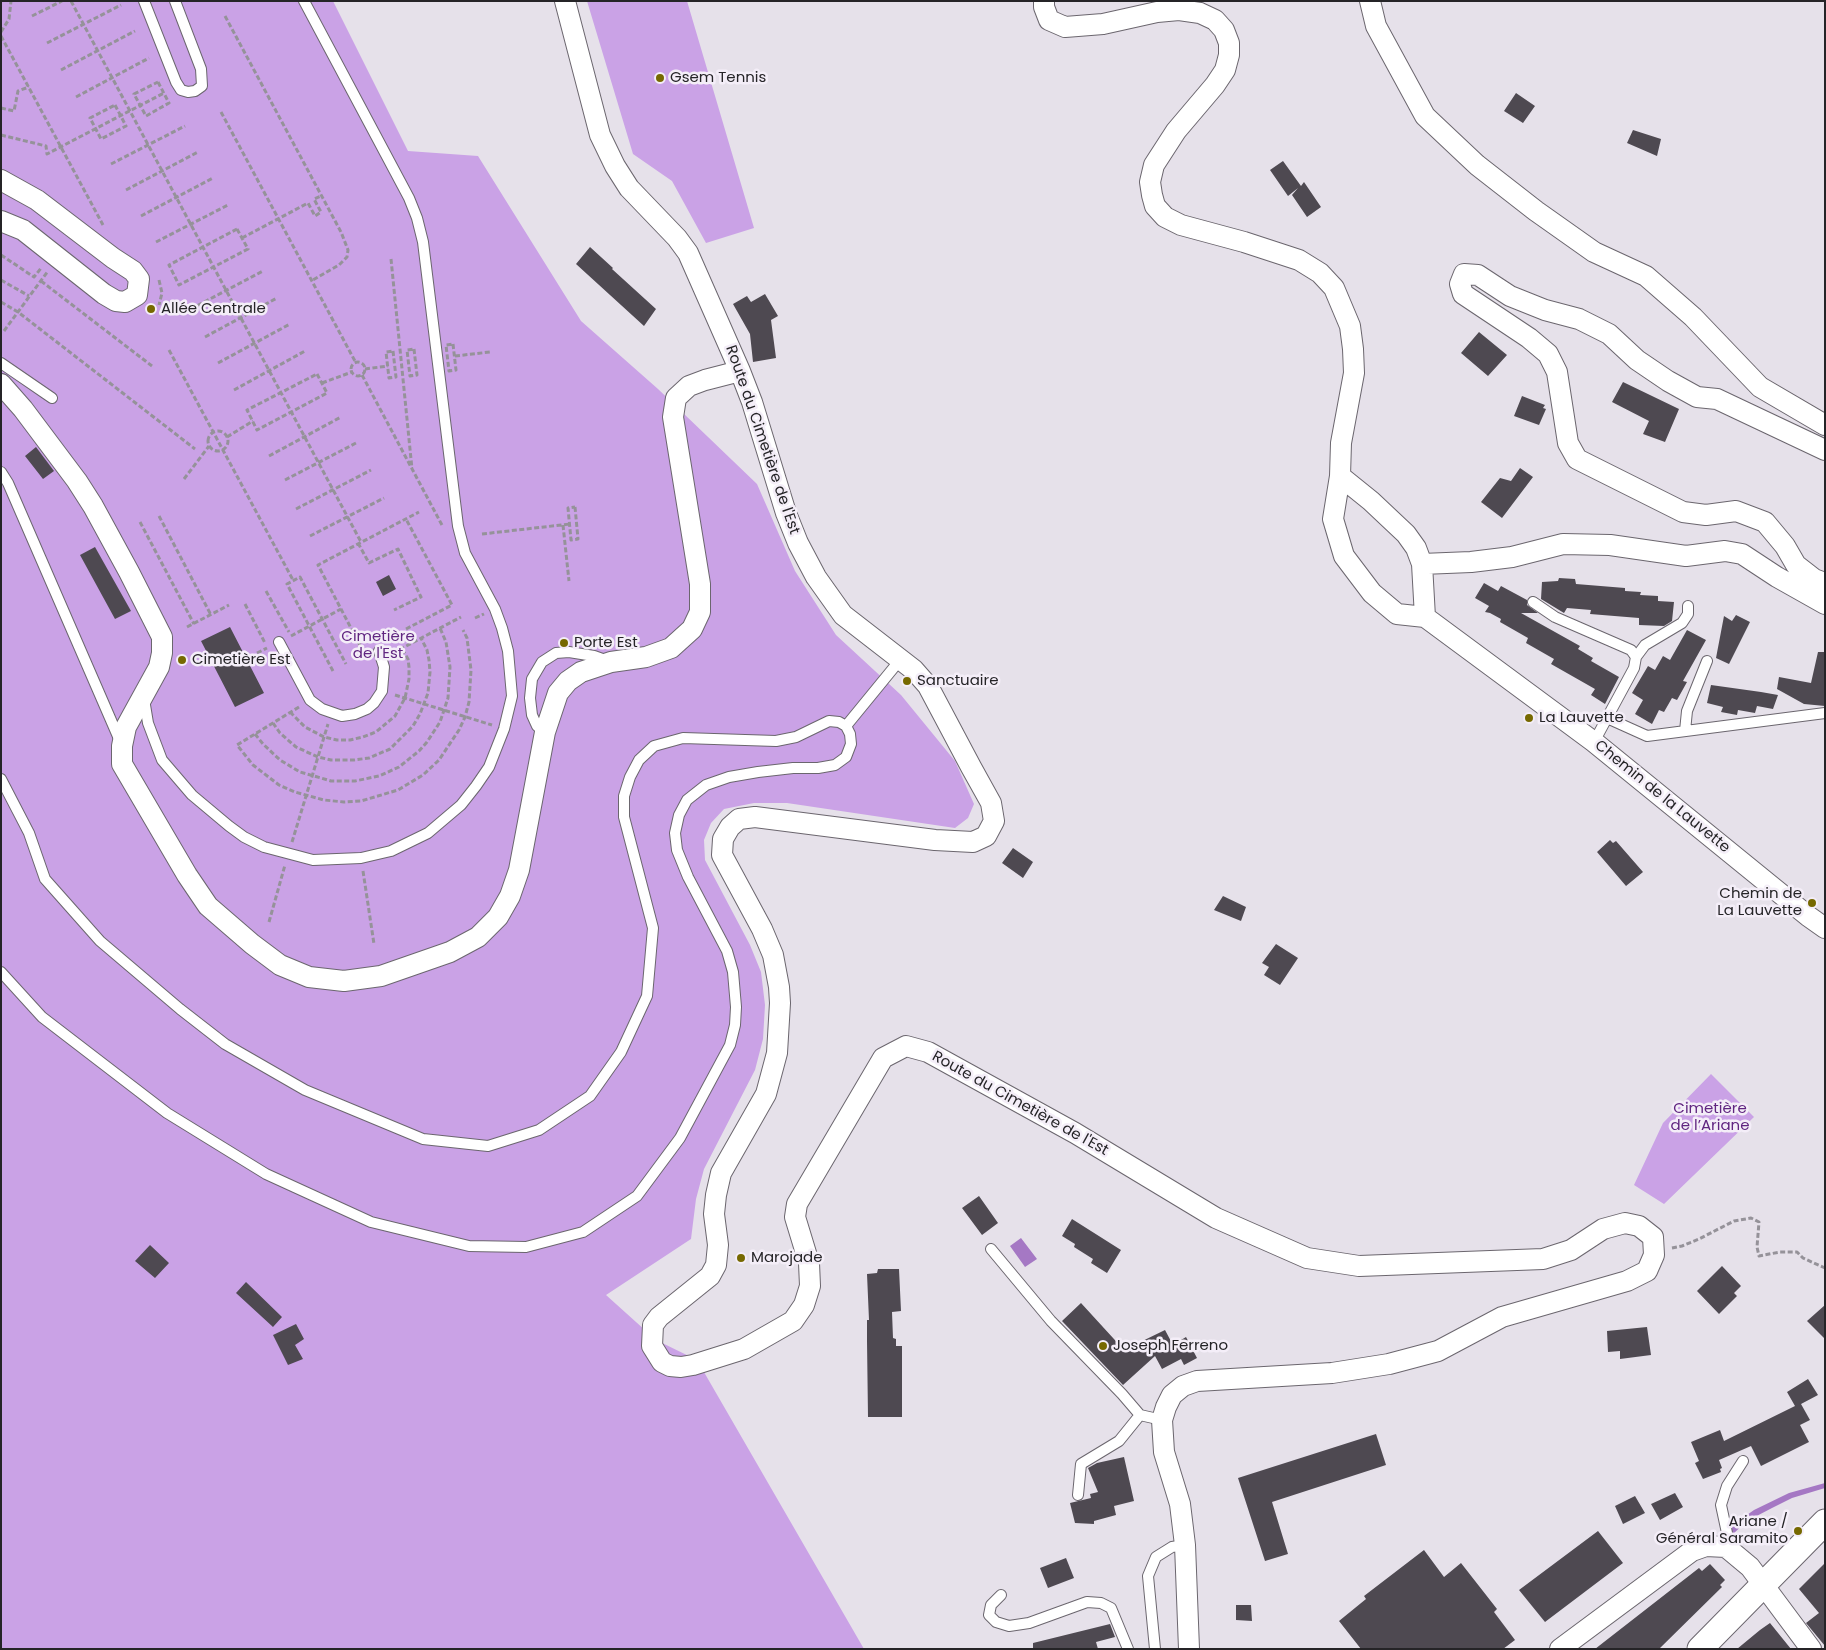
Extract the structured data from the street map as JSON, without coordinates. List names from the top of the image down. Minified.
{"streets":{"street":["Route du Cimetière de l'Est","Chemin de la Lauvette"]},"parks":["Cimetière de l'Est","Cimetière de l’Ariane"],"places":["Gsem Tennis","Allée Centrale","Porte Est","Cimetière Est","Sanctuaire","La Lauvette","Chemin de La Lauvette","Marojade","Joseph Ferreno","Ariane / Général Saramito"]}
